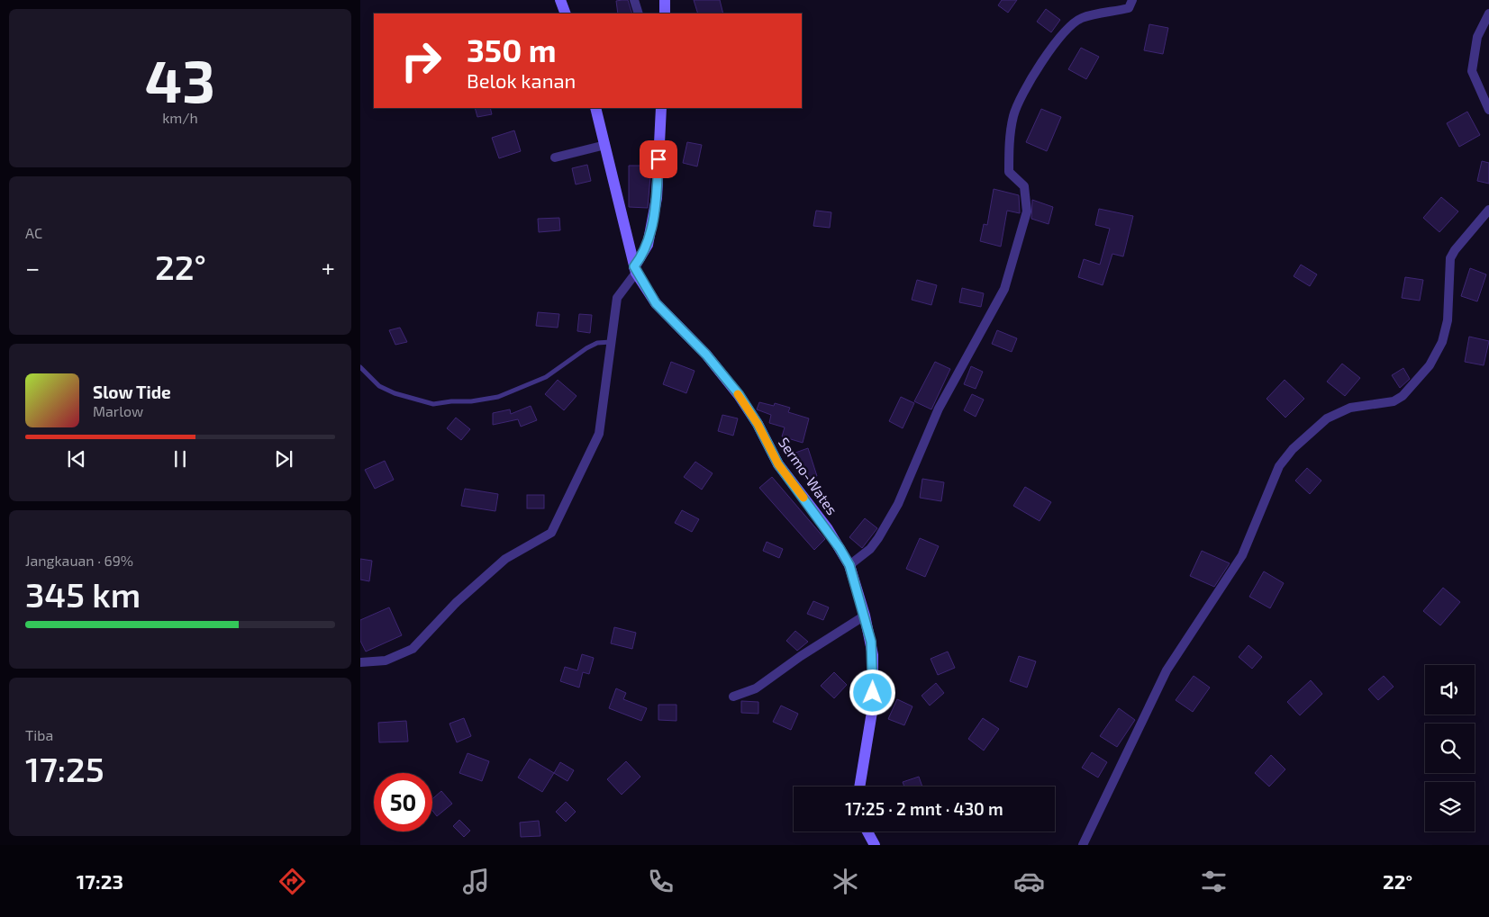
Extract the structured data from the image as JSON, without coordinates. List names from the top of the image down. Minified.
{"streets":{"main road":["Sermo-Wates"]},"page":{"tile":[["43","km/h"],"AC",["Jangkauan · 69%","345 km"],["Tiba","17:25"]],"turn":["350 m","Belok kanan"],"heat":["−","22°","+"],"song":["Slow Tide","Marlow"],"limit":"50","trip":"17:25 · 2 mnt · 430 m","tabs":["17:23","22°"]}}
